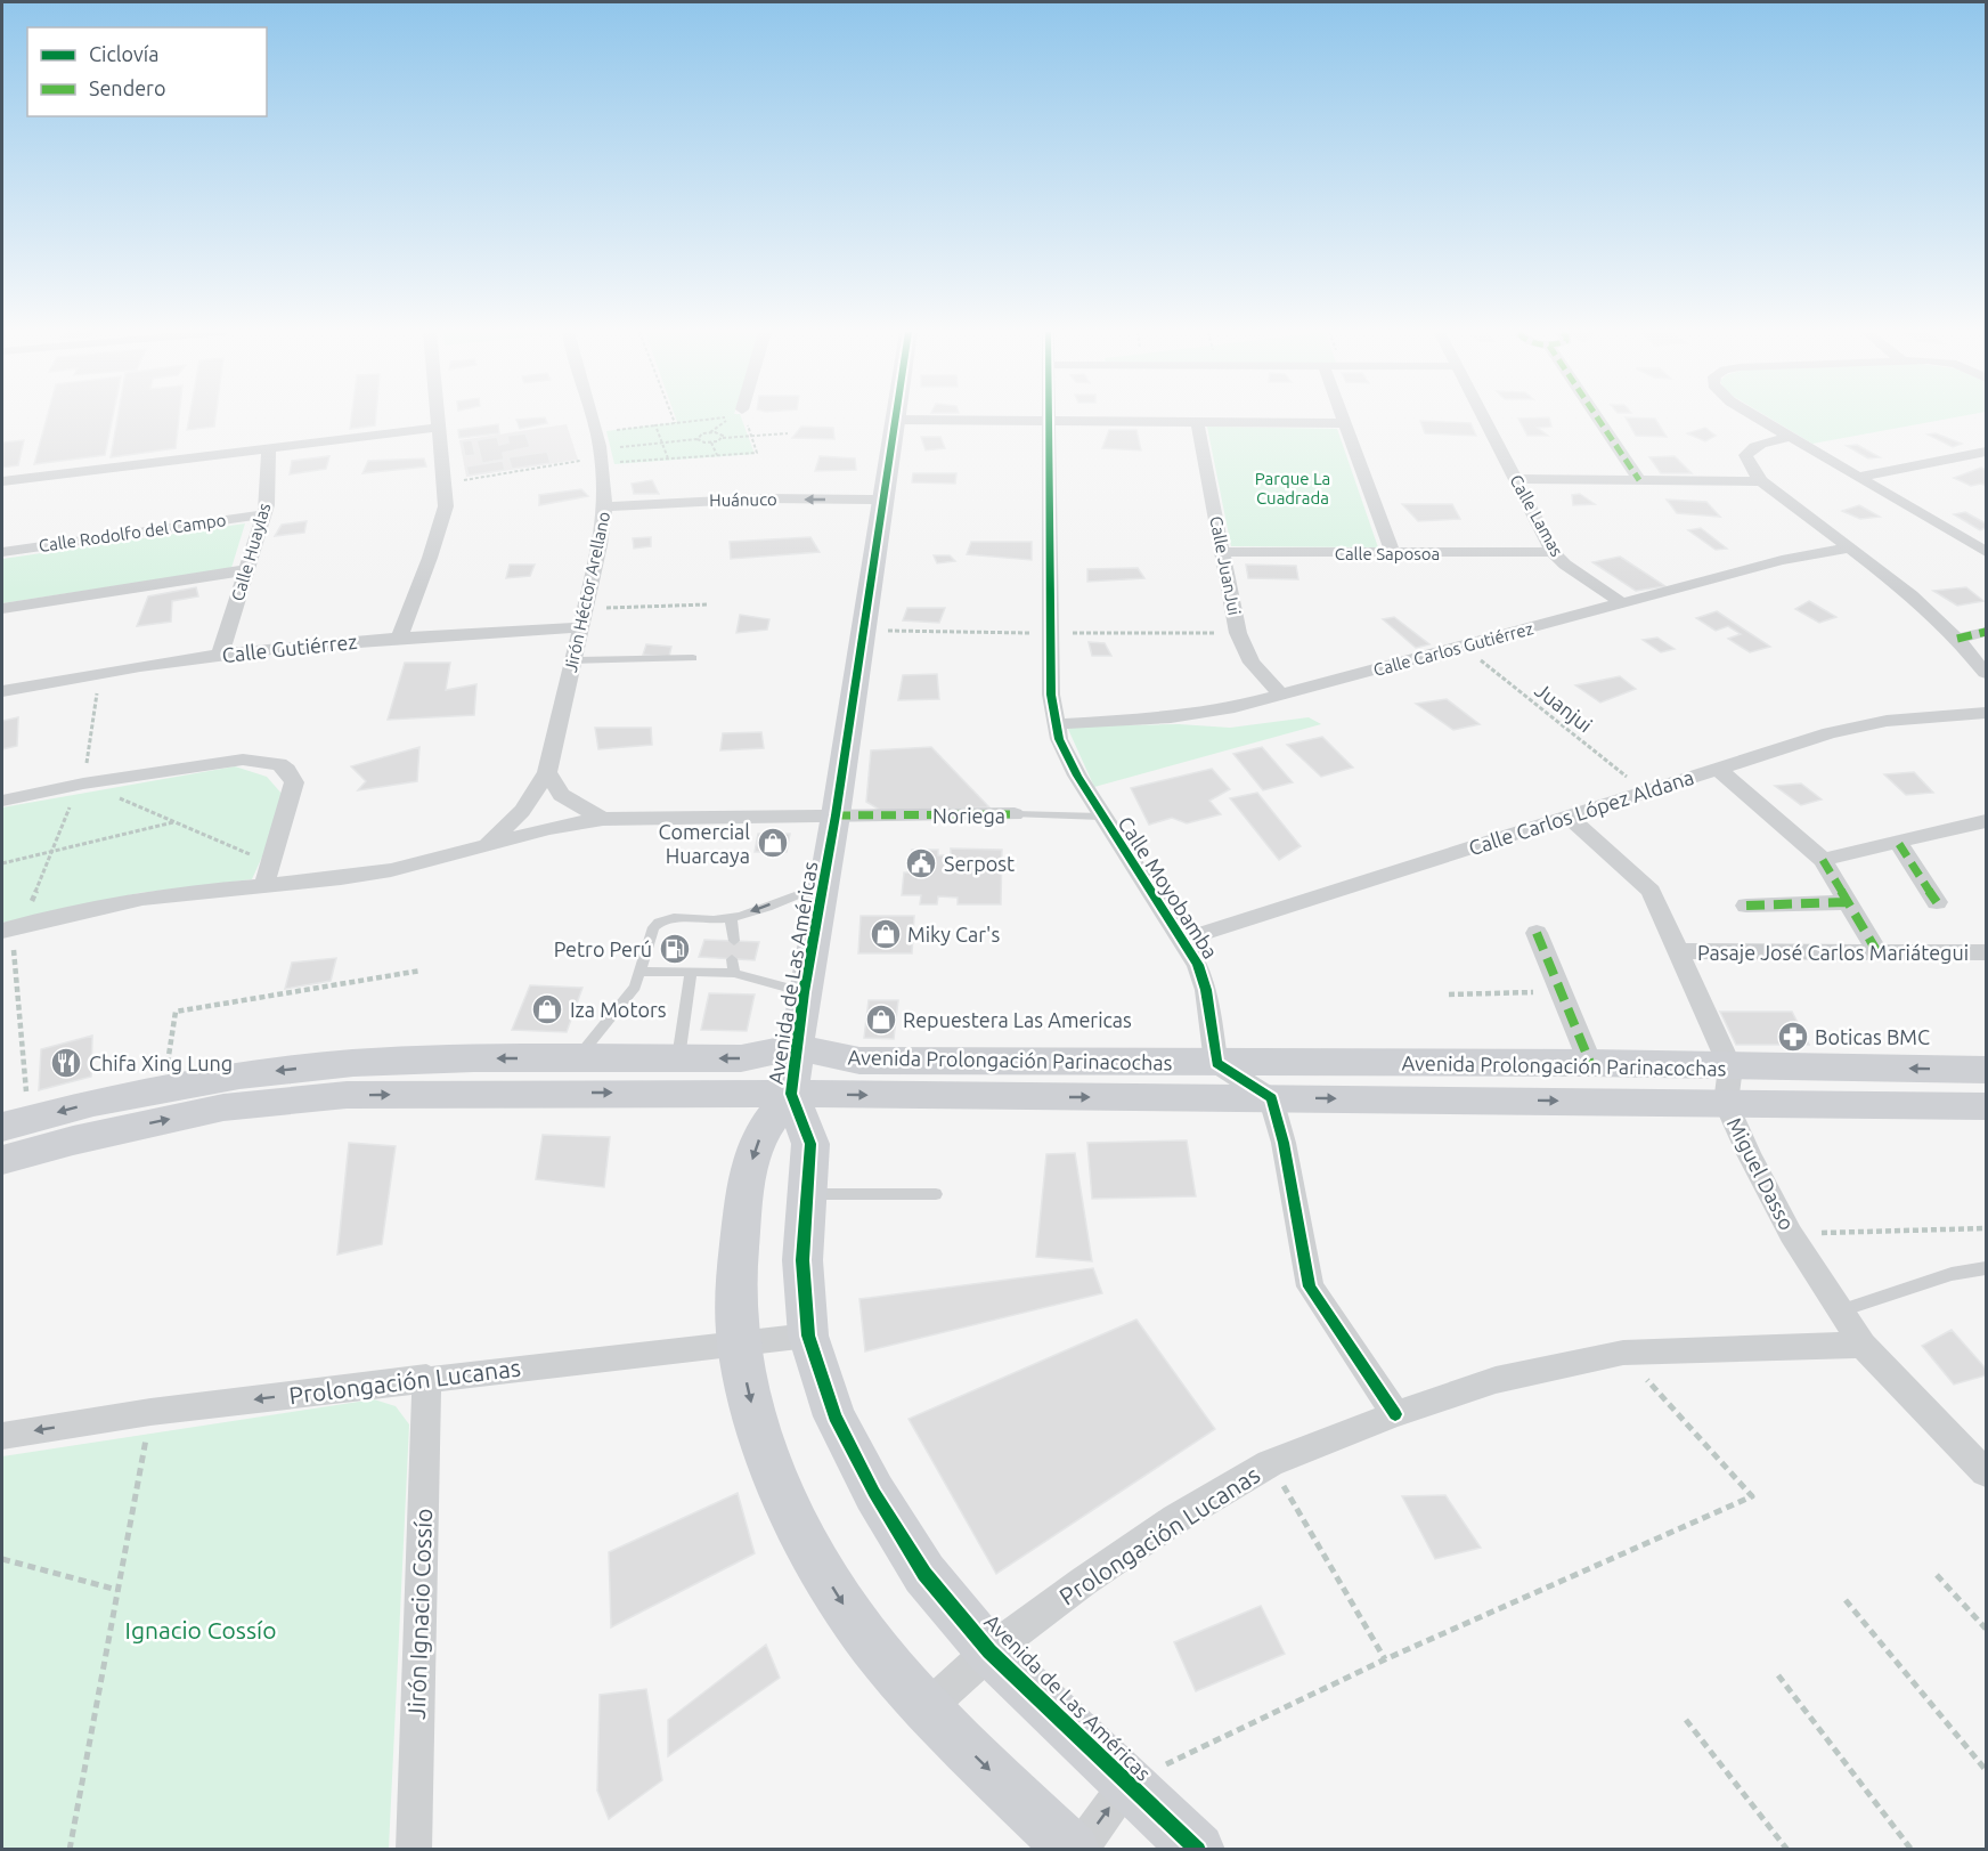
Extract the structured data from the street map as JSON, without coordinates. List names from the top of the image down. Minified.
{"streets":{"main road":["Avenida de Las Américas","Avenida Prolongación Parinacochas"],"street":["Huánuco","Calle Lamas","Calle Rodolfo del Campo","Calle Huaylas","Calle Saposoa","Calle JuanJui","Jirón Héctor Arellano","Calle Gutiérrez","Calle Carlos Gutiérrez","Calle Carlos López Aldana","Noriega","Calle Moyobamba","Pasaje José Carlos Mariátegui","Miguel Dasso","Prolongación Lucanas","Jirón Ignacio Cossío"],"path":["Juanjui"]},"crossings":[["Huánuco","Jirón Héctor Arellano"],["Huánuco","Avenida de Las Américas"],["Calle Lamas","Calle Saposoa"],["Calle Lamas","Calle Carlos Gutiérrez"],["Calle Rodolfo del Campo","Calle Huaylas"],["Calle Huaylas","Calle Gutiérrez"],["Calle Saposoa","Calle JuanJui"],["Calle JuanJui","Calle Carlos Gutiérrez"],["Jirón Héctor Arellano","Calle Gutiérrez"],["Jirón Héctor Arellano","Noriega"],["Calle Carlos Gutiérrez","Juanjui"],["Calle Carlos Gutiérrez","Calle Moyobamba"],["Juanjui","Calle Carlos López Aldana"],["Calle Carlos López Aldana","Calle Moyobamba"],["Noriega","Calle Moyobamba"],["Noriega","Avenida de Las Américas"],["Calle Moyobamba","Avenida Prolongación Parinacochas"],["Avenida de Las Américas","Avenida Prolongación Parinacochas"],["Avenida de Las Américas","Prolongación Lucanas"],["Avenida Prolongación Parinacochas","Miguel Dasso"],["Miguel Dasso","Prolongación Lucanas"],["Prolongación Lucanas","Jirón Ignacio Cossío"]],"one_way":["Huánuco"],"parks":["Parque La Cuadrada","Ignacio Cossío"],"places":{"shop":["Comercial Huarcaya","Miky Car's","Iza Motors","Repuestera Las Americas"],"public building":["Serpost"],"fuel station":["Petro Perú"],"pharmacy":["Boticas BMC"],"restaurant":["Chifa Xing Lung"]},"legend":["Ciclovía","Sendero"]}
